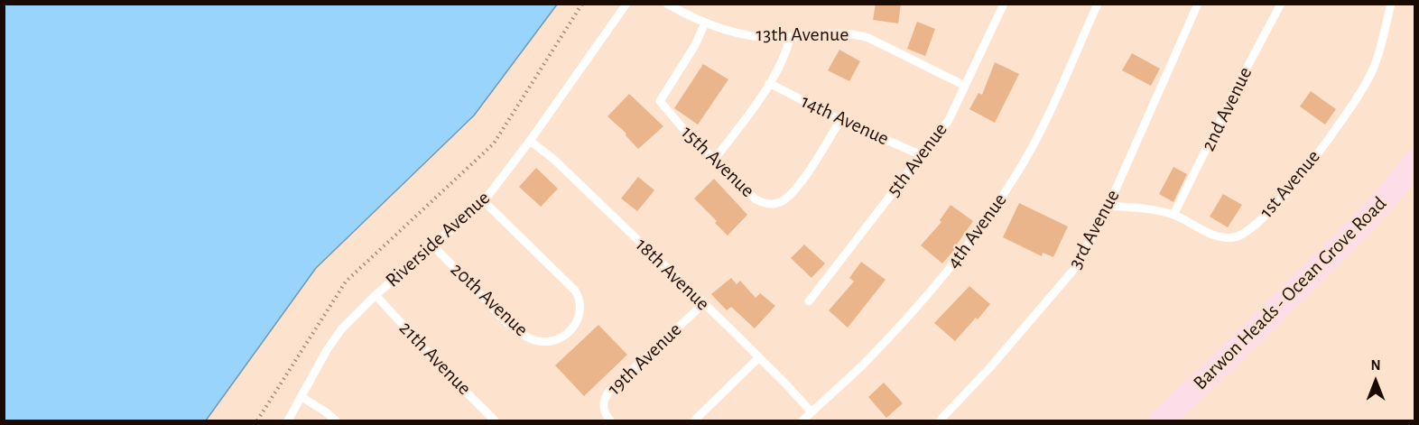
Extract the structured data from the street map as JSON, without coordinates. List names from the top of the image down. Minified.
{"streets":{"main road":["Barwon Heads - Ocean Grove Road"],"lane":["13th Avenue","2nd Avenue","14th Avenue","5th Avenue","15th Avenue","1st Avenue","3rd Avenue","4th Avenue","Riverside Avenue","18th Avenue","20th Avenue","21th Avenue","19th Avenue"]},"crossings":[["13th Avenue","5th Avenue"],["13th Avenue","15th Avenue"],["2nd Avenue","1st Avenue"],["14th Avenue","5th Avenue"],["14th Avenue","15th Avenue"],["1st Avenue","3rd Avenue"],["4th Avenue","18th Avenue"],["Riverside Avenue","18th Avenue"],["Riverside Avenue","20th Avenue"],["Riverside Avenue","21th Avenue"],["18th Avenue","19th Avenue"]],"north":"top"}
